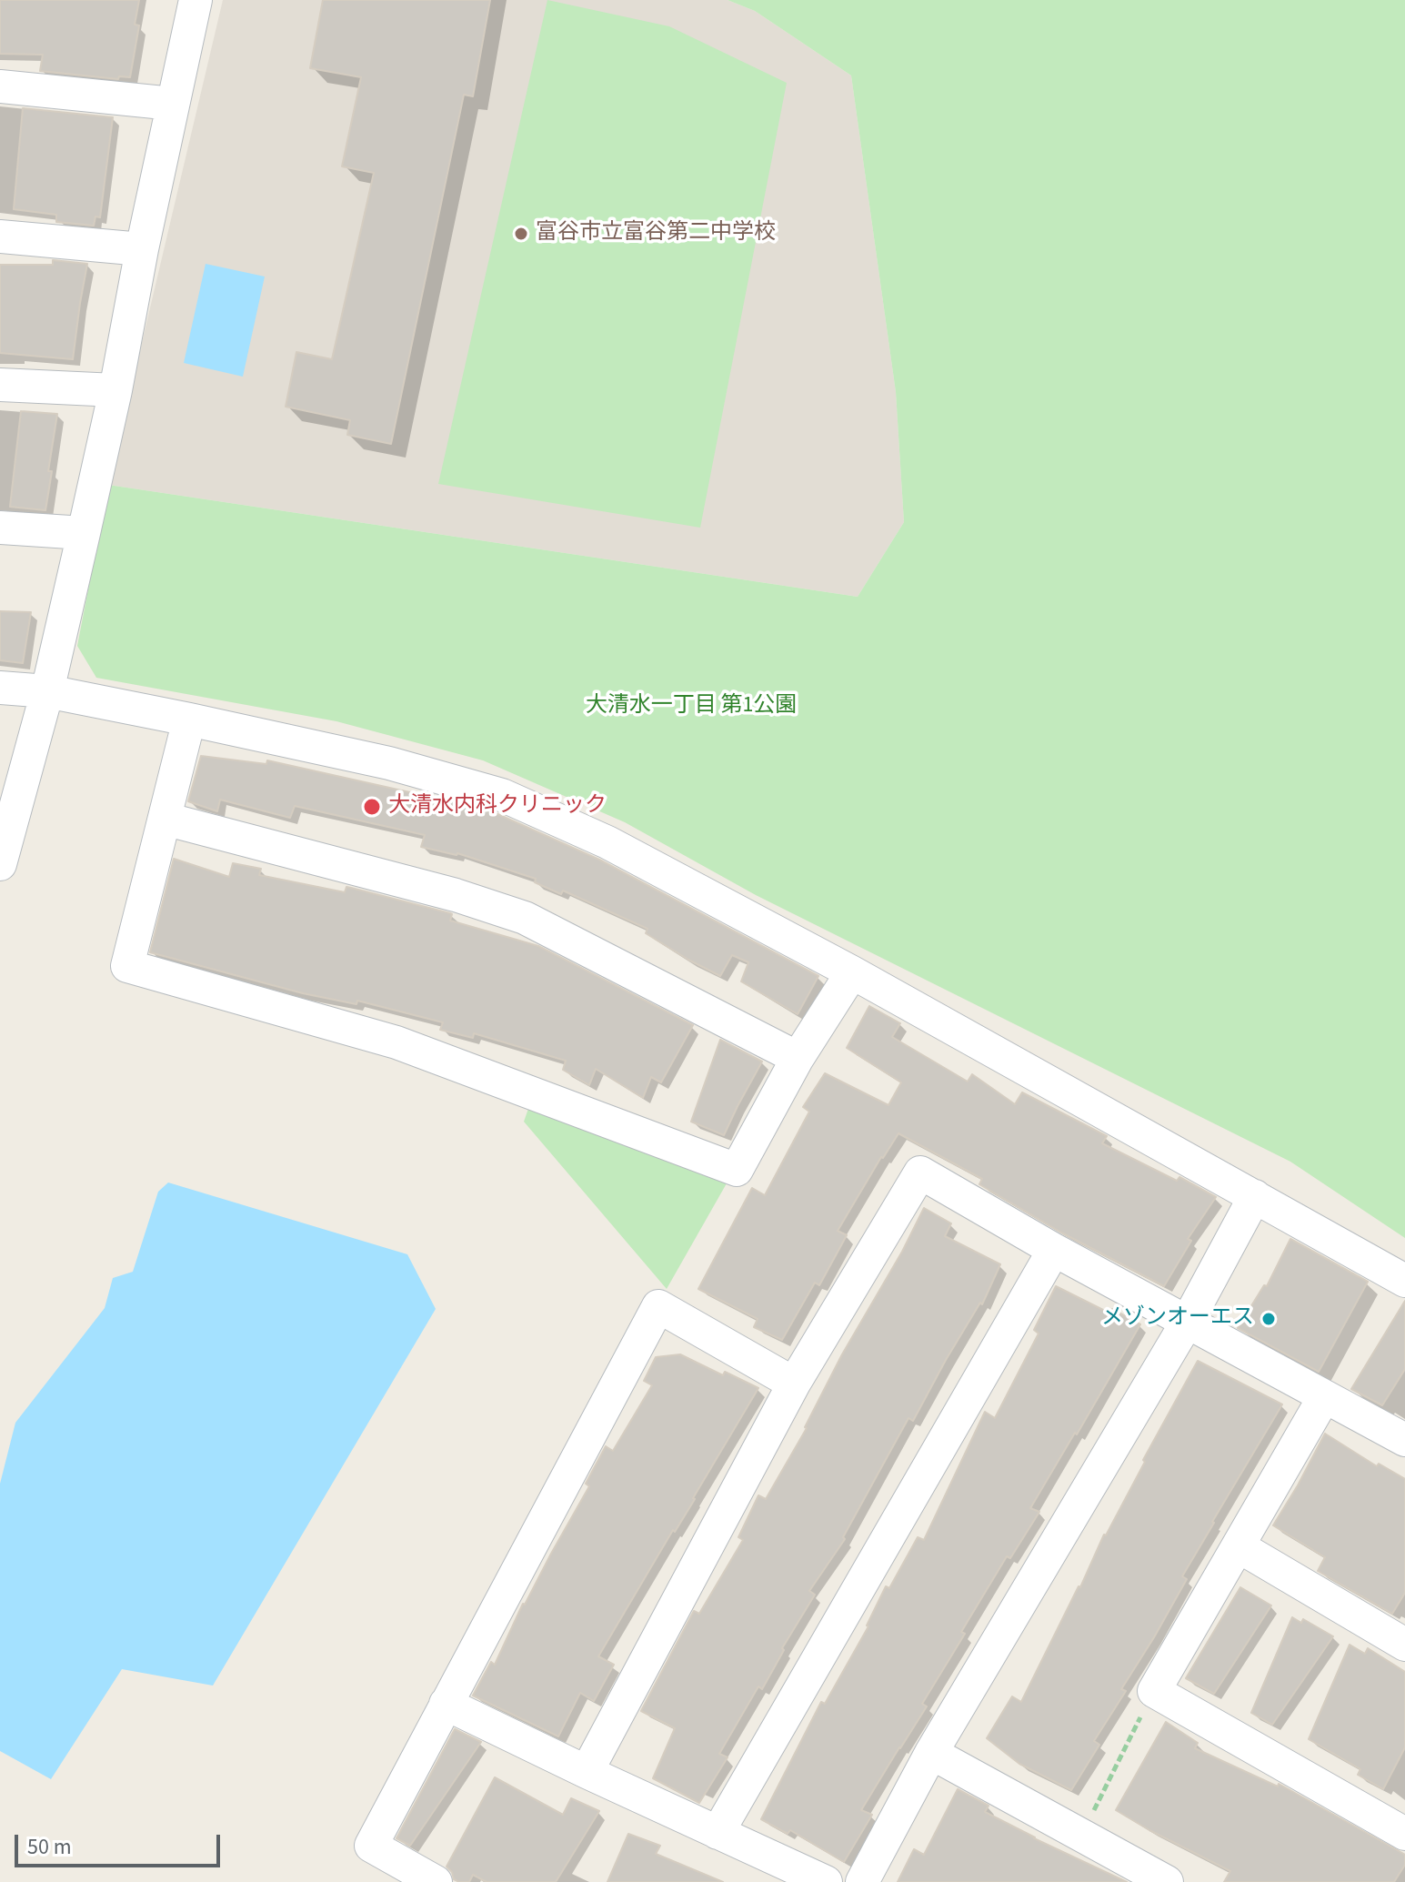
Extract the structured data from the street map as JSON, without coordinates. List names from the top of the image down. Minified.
{"parks":["大清水一丁目 第1公園"],"places":["富谷市立富谷第二中学校","大清水内科クリニック","メゾンオーエス"],"scale_bar":"50 m"}
